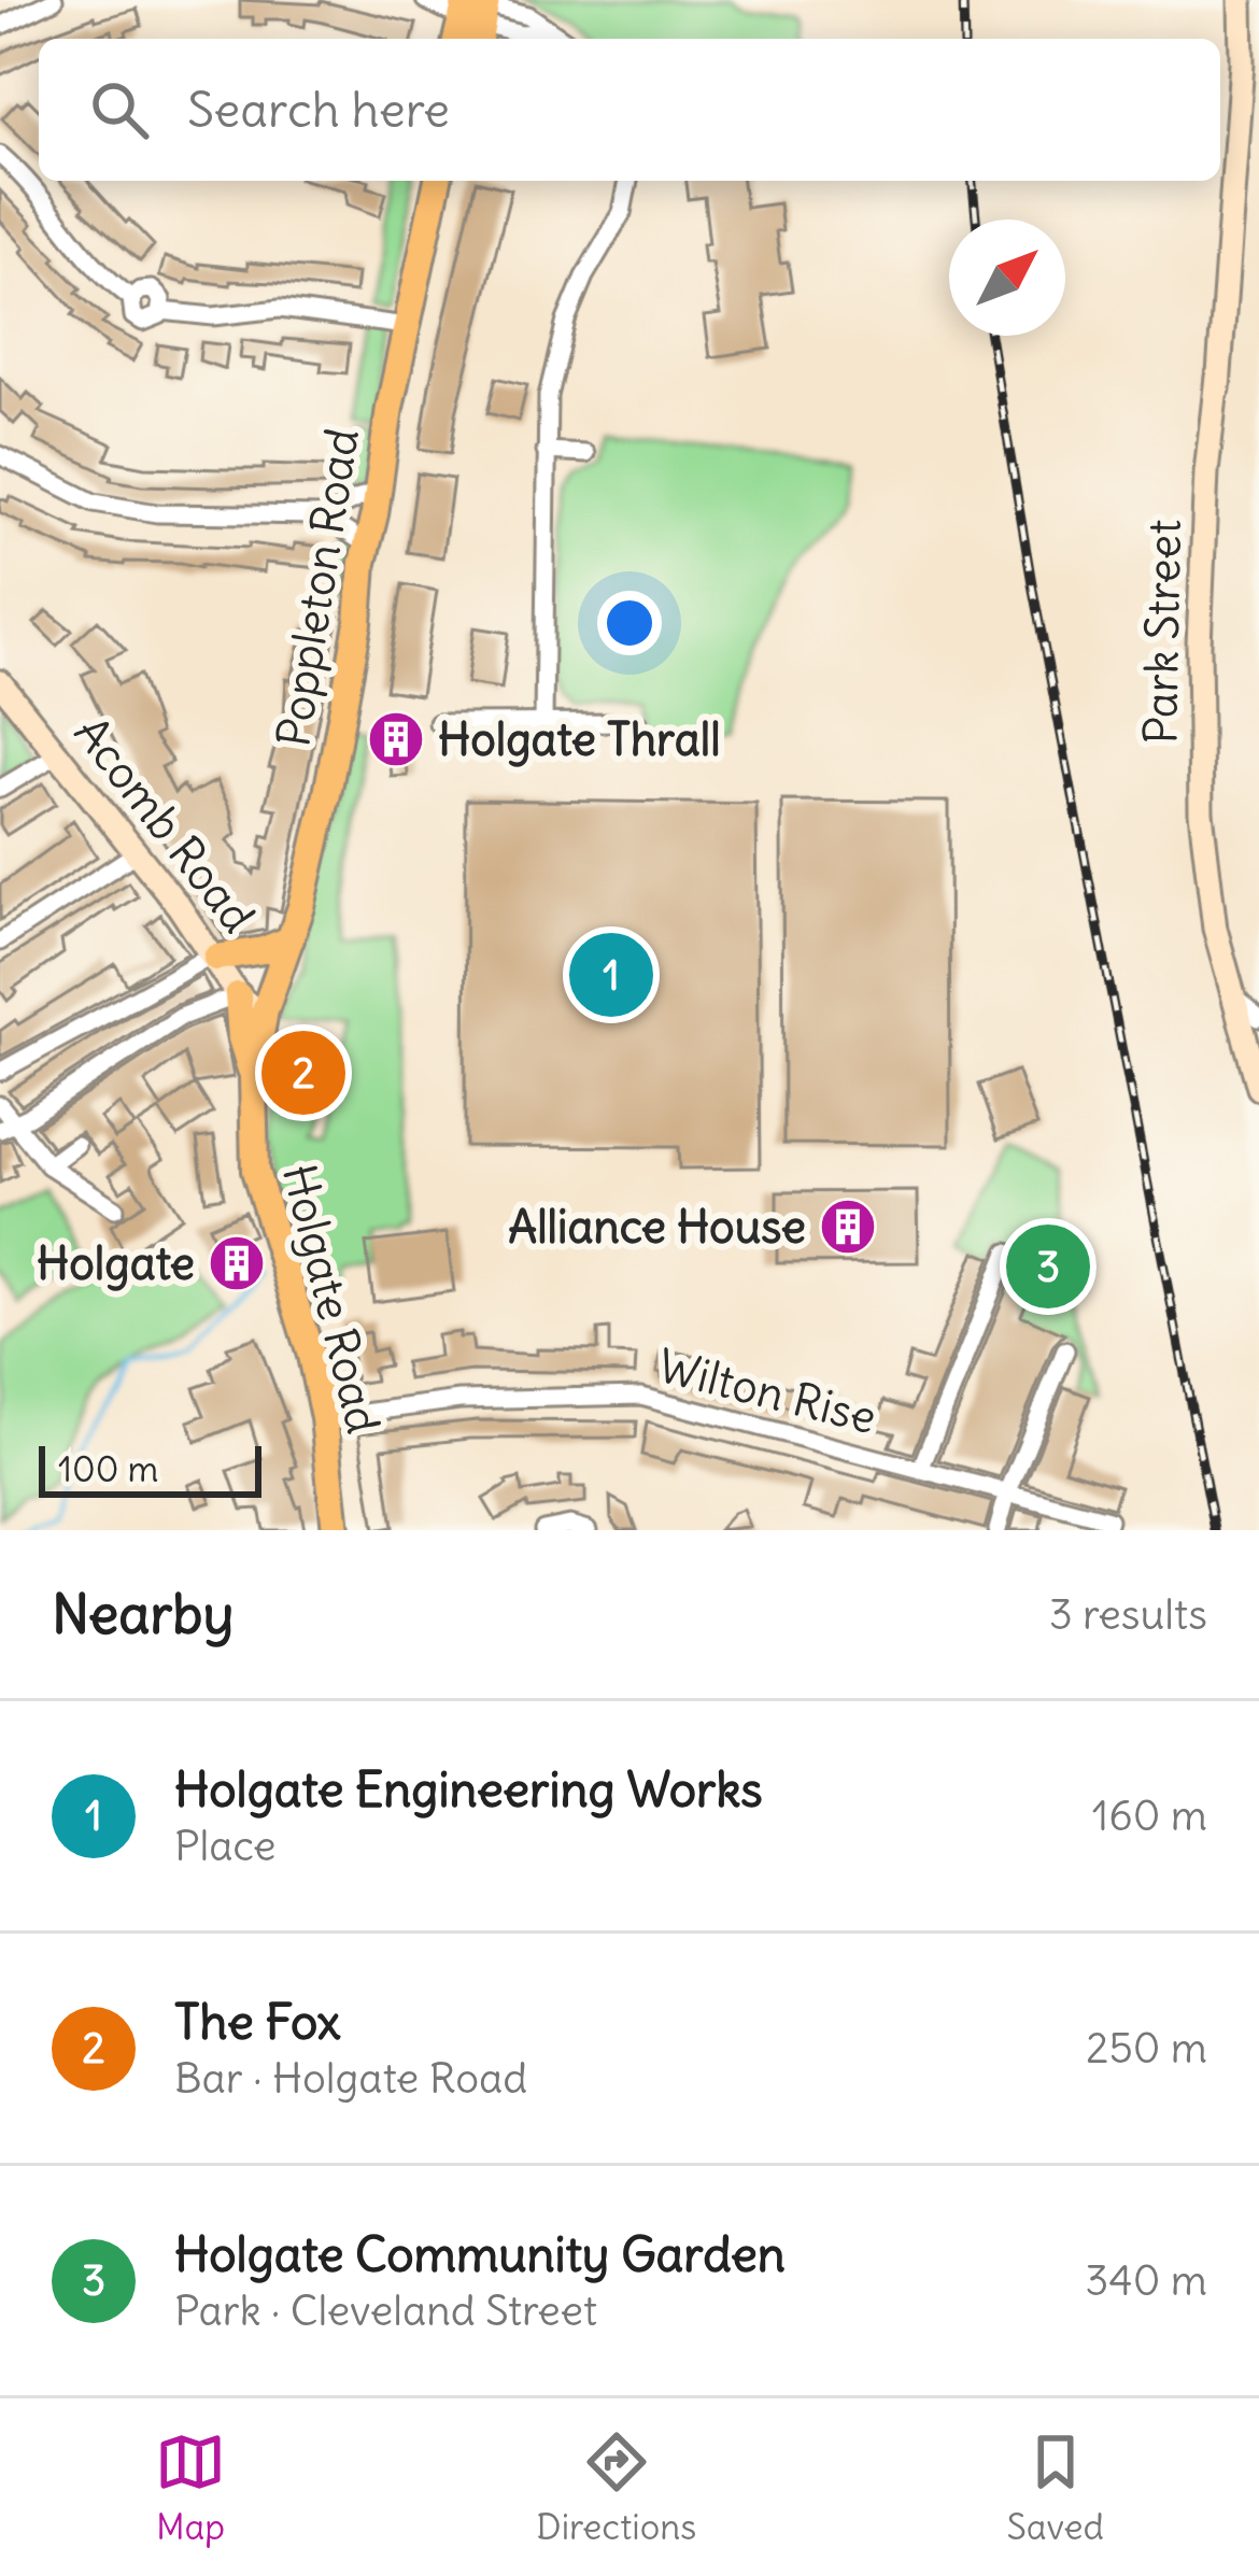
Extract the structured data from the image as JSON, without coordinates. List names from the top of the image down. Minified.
{"streets":{"main road":["Poppleton Road","Holgate Road"],"street":["Park Street","Acomb Road","Wilton Rise"]},"crossings":[["Poppleton Road","Acomb Road"],["Poppleton Road","Holgate Road"],["Acomb Road","Holgate Road"],["Holgate Road","Wilton Rise"]],"places":{"building":["Holgate Thrall","Alliance House","Holgate"]},"scale_bar":"100 m","north":"top right","page":{"search":"Search here","pins":["1","2","3"],"scale":"100 m","heading":["Nearby","3 results"],"list":[{"mark":"1","name":"Holgate Engineering Works","note":"Place","value":"160 m"},{"mark":"2","name":"The Fox","note":"Bar · Holgate Road","value":"250 m"},{"mark":"3","name":"Holgate Community Garden","note":"Park · Cleveland Street","value":"340 m"}],"nav":["Map","Directions","Saved"]}}
